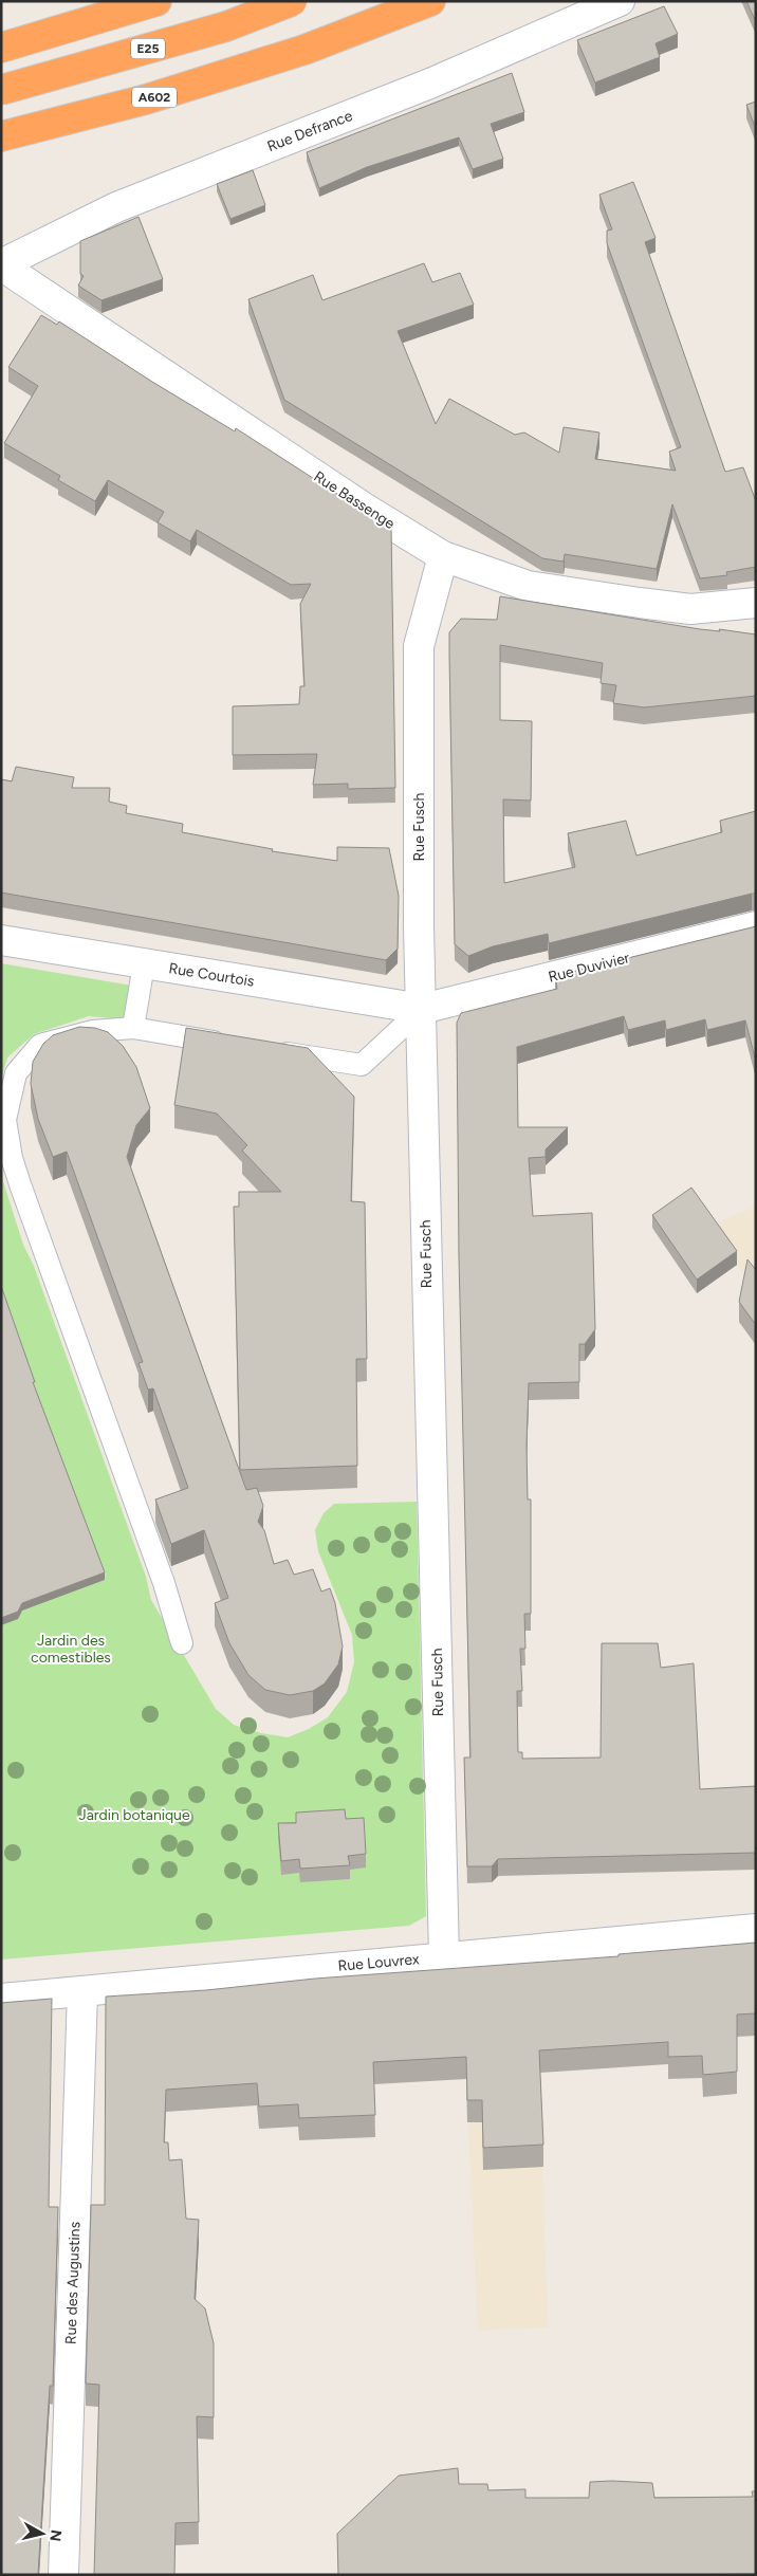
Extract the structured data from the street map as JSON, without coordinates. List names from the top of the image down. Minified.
{"streets":{"highway":["E25","A602"],"street":["Rue Defrance","Rue Bassenge","Rue Fusch","Rue Duvivier","Rue Courtois","Rue Louvrex","Rue des Augustins"]},"crossings":[["Rue Defrance","Rue Bassenge"],["Rue Bassenge","Rue Fusch"],["Rue Fusch","Rue Duvivier"],["Rue Fusch","Rue Courtois"],["Rue Fusch","Rue Louvrex"],["Rue Duvivier","Rue Courtois"],["Rue Louvrex","Rue des Augustins"]],"parks":["Jardin des comestibles","Jardin botanique"],"north":"right"}
